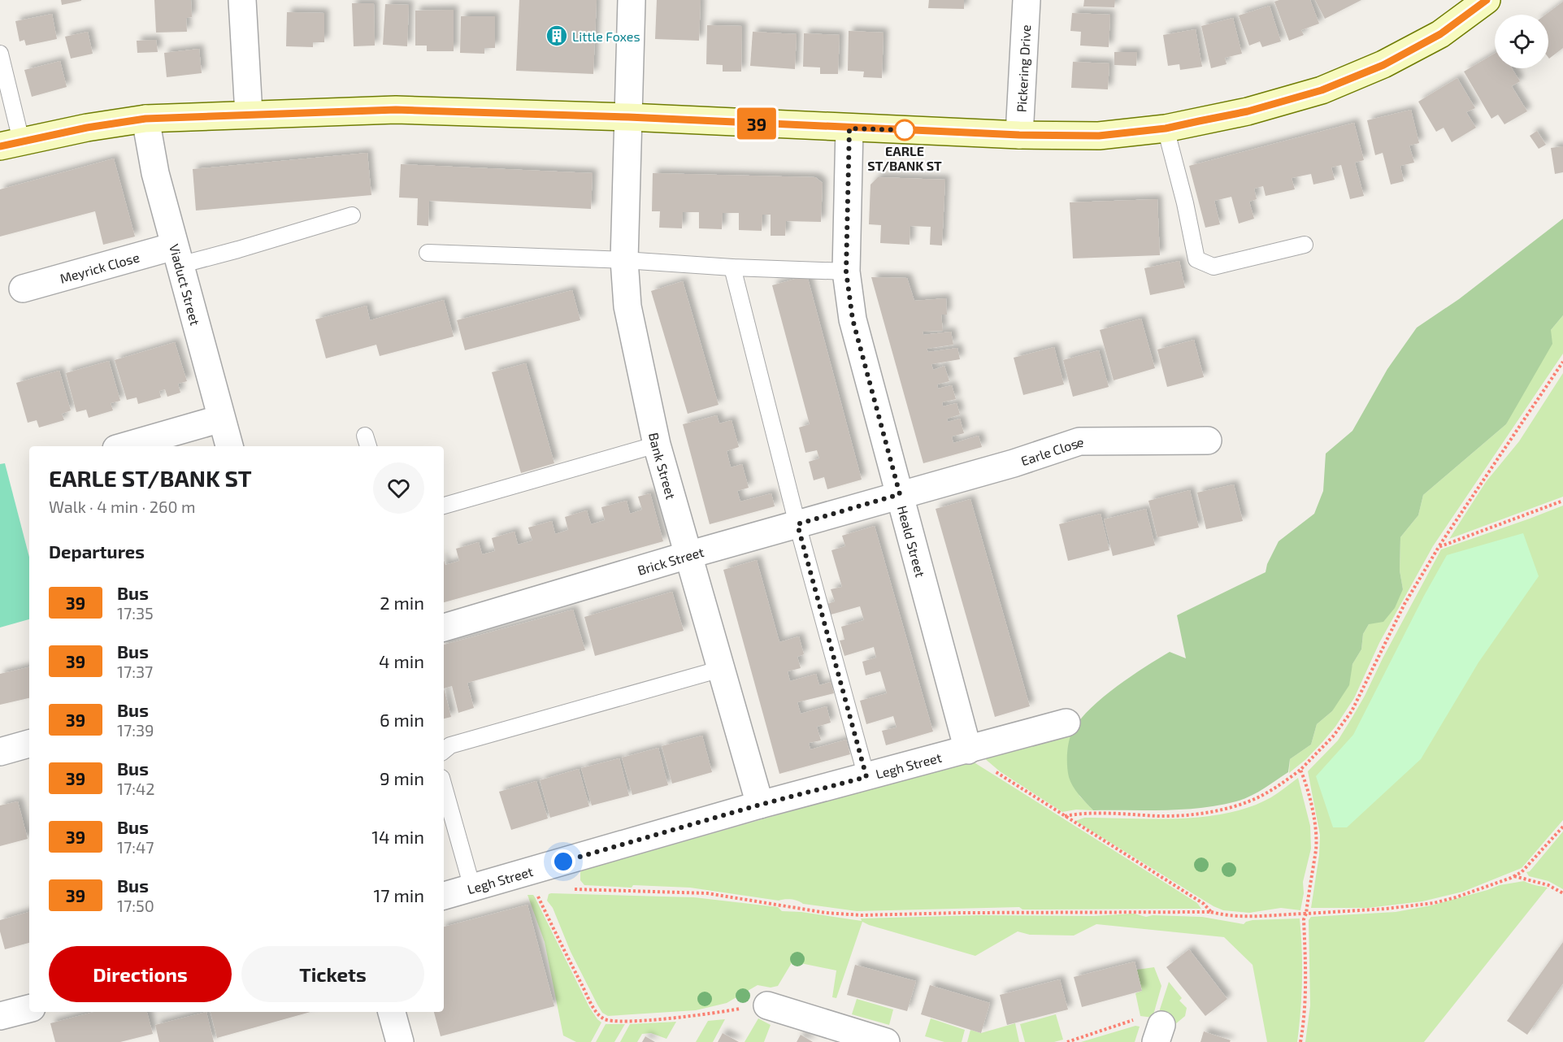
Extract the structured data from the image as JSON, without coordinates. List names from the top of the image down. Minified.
{"streets":{"street":["Pickering Drive","Meyrick Close","Viaduct Street","Earle Close","Bank Street","Heald Street","Brick Street","Legh Street"]},"crossings":[["Meyrick Close","Viaduct Street"],["Earle Close","Heald Street"],["Earle Close","Brick Street"],["Bank Street","Brick Street"],["Bank Street","Legh Street"],["Heald Street","Brick Street"],["Heald Street","Legh Street"]],"places":{"building":["Little Foxes"],"other":["EARLE ST/BANK ST"]},"lines":["bus line 39"],"page":{"on_map":"39","heading":[["EARLE ST/BANK ST","Walk · 4 min · 260 m"],"Departures"],"list":[{"mark":"39","name":"Bus","note":"17:35","value":"2 min"},{"mark":"39","name":"Bus","note":"17:37","value":"4 min"},{"mark":"39","name":"Bus","note":"17:39","value":"6 min"},{"mark":"39","name":"Bus","note":"17:42","value":"9 min"},{"mark":"39","name":"Bus","note":"17:47","value":"14 min"},{"mark":"39","name":"Bus","note":"17:50","value":"17 min"}],"buttons":["Directions","Tickets"]}}
